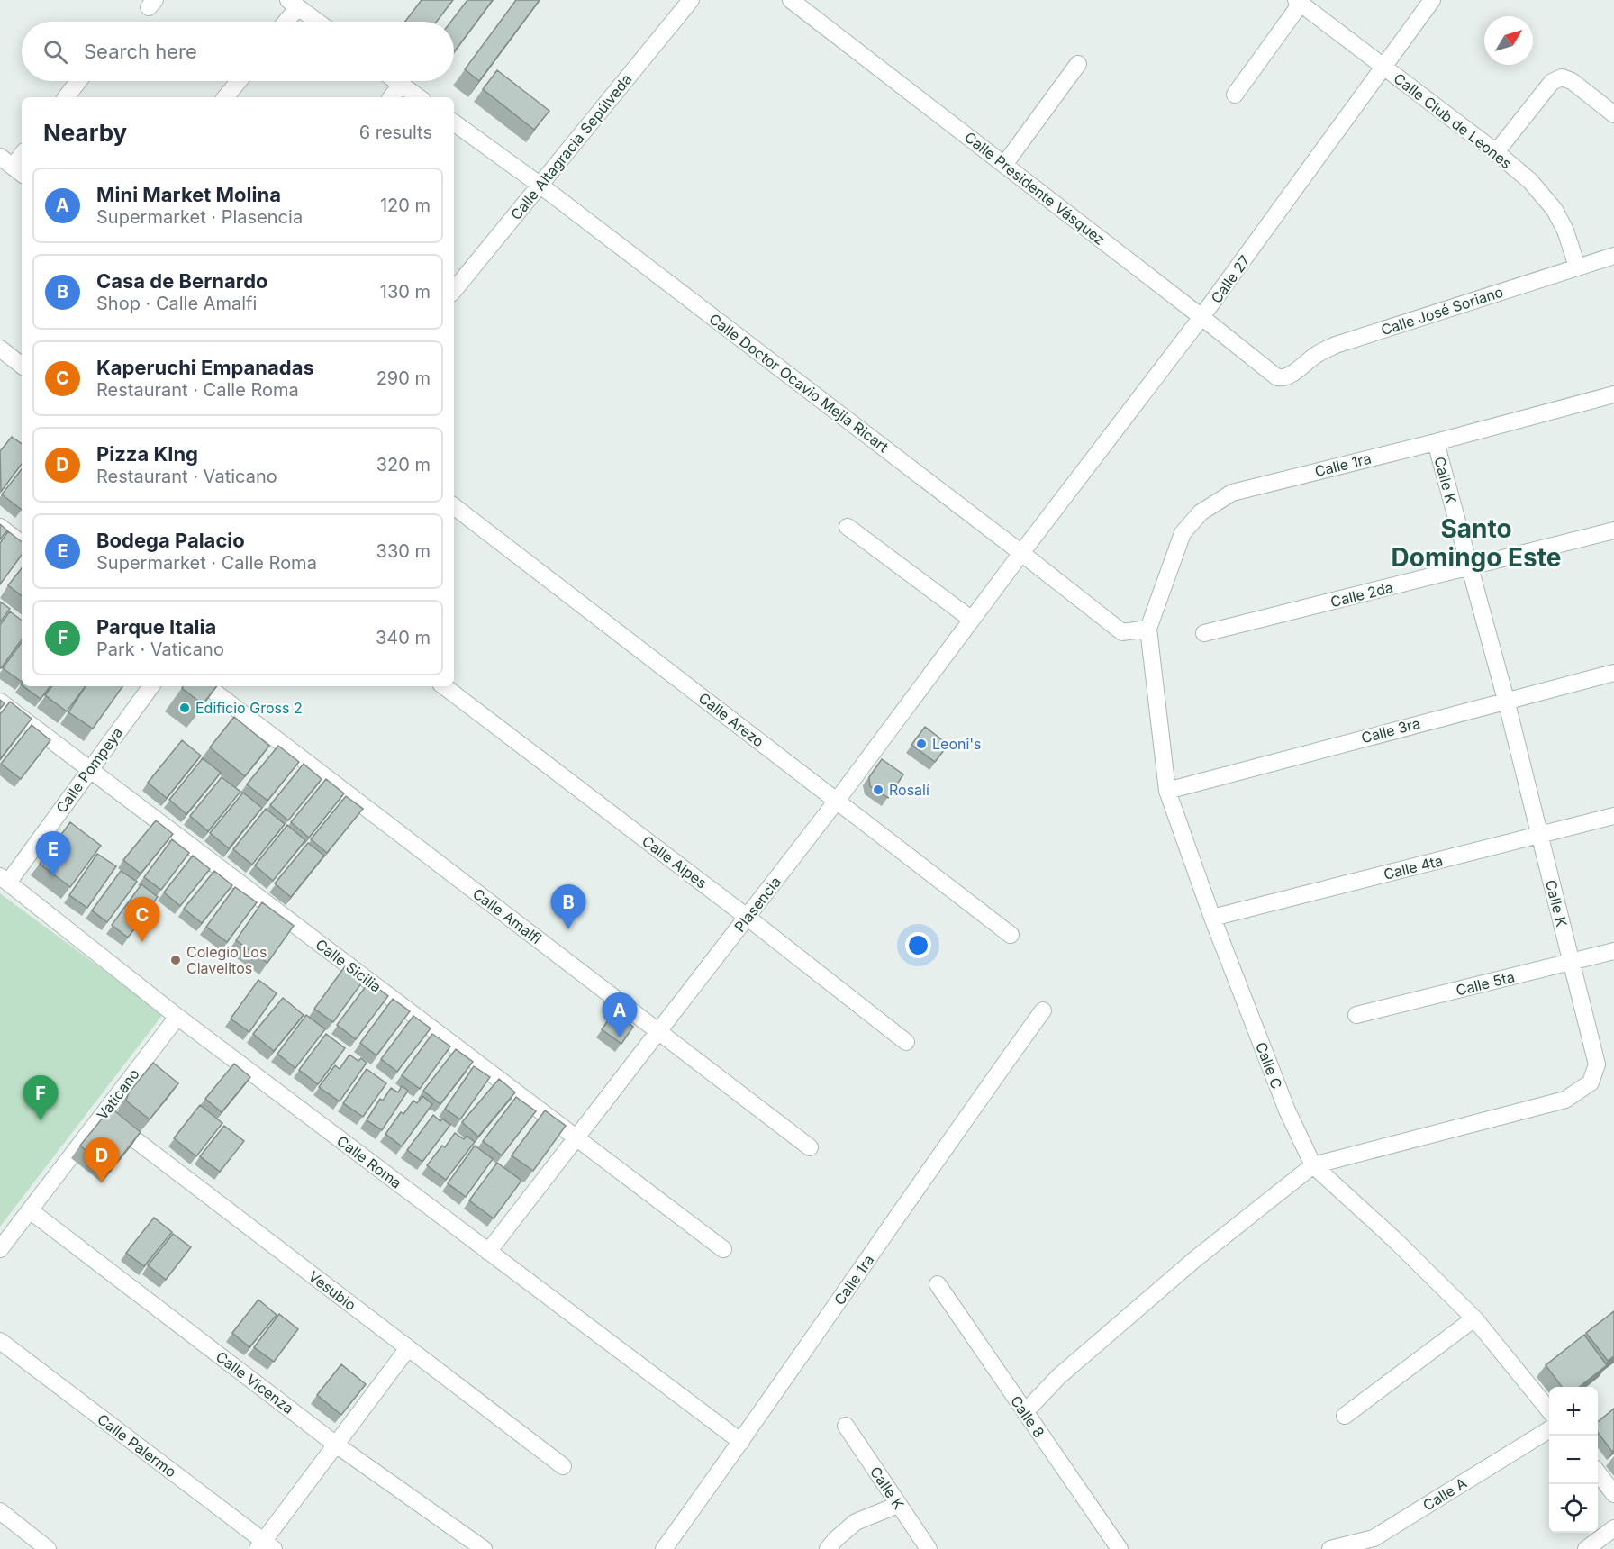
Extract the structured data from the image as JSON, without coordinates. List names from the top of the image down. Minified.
{"streets":{"street":["Calle Club de Leones","Calle Altagracia Sepúlveda","Calle Presidente Vásquez","Calle 27","Calle José Soriano","Calle Doctor Ocavio Mejía Ricart","Calle 1ra","Calle K","Calle 2da","Calle Arezo","Calle 3ra","Calle Pompeya","Calle Alpes","Calle 4ta","Plasencia","Calle Amalfi","Calle Sicilia","Calle 5ta","Calle C","Vaticano","Calle Roma","Vesubio","Calle Vicenza","Calle 8","Calle Palermo","Calle A"]},"crossings":[["Calle Club de Leones","Calle 27"],["Calle Club de Leones","Calle José Soriano"],["Calle Altagracia Sepúlveda","Calle Doctor Ocavio Mejía Ricart"],["Calle Presidente Vásquez","Calle 27"],["Calle Presidente Vásquez","Calle José Soriano"],["Calle 27","Calle Doctor Ocavio Mejía Ricart"],["Calle 27","Plasencia"],["Calle Doctor Ocavio Mejía Ricart","Calle 1ra"],["Calle Doctor Ocavio Mejía Ricart","Plasencia"],["Calle Doctor Ocavio Mejía Ricart","Calle C"],["Calle 1ra","Calle K"],["Calle 1ra","Calle C"],["Calle 1ra","Calle Roma"],["Calle K","Calle 2da"],["Calle K","Calle 3ra"],["Calle K","Calle 4ta"],["Calle K","Calle 5ta"],["Calle K","Calle C"],["Calle Arezo","Plasencia"],["Calle 3ra","Calle C"],["Calle Pompeya","Calle Sicilia"],["Calle Pompeya","Calle Roma"],["Calle Alpes","Plasencia"],["Calle 4ta","Calle C"],["Plasencia","Calle Amalfi"],["Plasencia","Calle Sicilia"],["Plasencia","Calle Roma"],["Vaticano","Calle Roma"],["Vaticano","Vesubio"],["Vaticano","Calle Vicenza"]],"districts":["Santo Domingo Este"],"places":["Edificio Gross 2","Leoni's","Rosalí","Colegio Los Clavelitos"],"north":"top right","page":{"search":"Search here","heading":["Nearby","6 results"],"list":[{"mark":"A","name":"Mini Market Molina","note":"Supermarket · Plasencia","value":"120 m"},{"mark":"B","name":"Casa de Bernardo","note":"Shop · Calle Amalfi","value":"130 m"},{"mark":"C","name":"Kaperuchi Empanadas","note":"Restaurant · Calle Roma","value":"290 m"},{"mark":"D","name":"Pizza KIng","note":"Restaurant · Vaticano","value":"320 m"},{"mark":"E","name":"Bodega Palacio","note":"Supermarket · Calle Roma","value":"330 m"},{"mark":"F","name":"Parque Italia","note":"Park · Vaticano","value":"340 m"}],"pins":["E","B","C","A","F","D"],"map_buttons":["+","−"]}}
